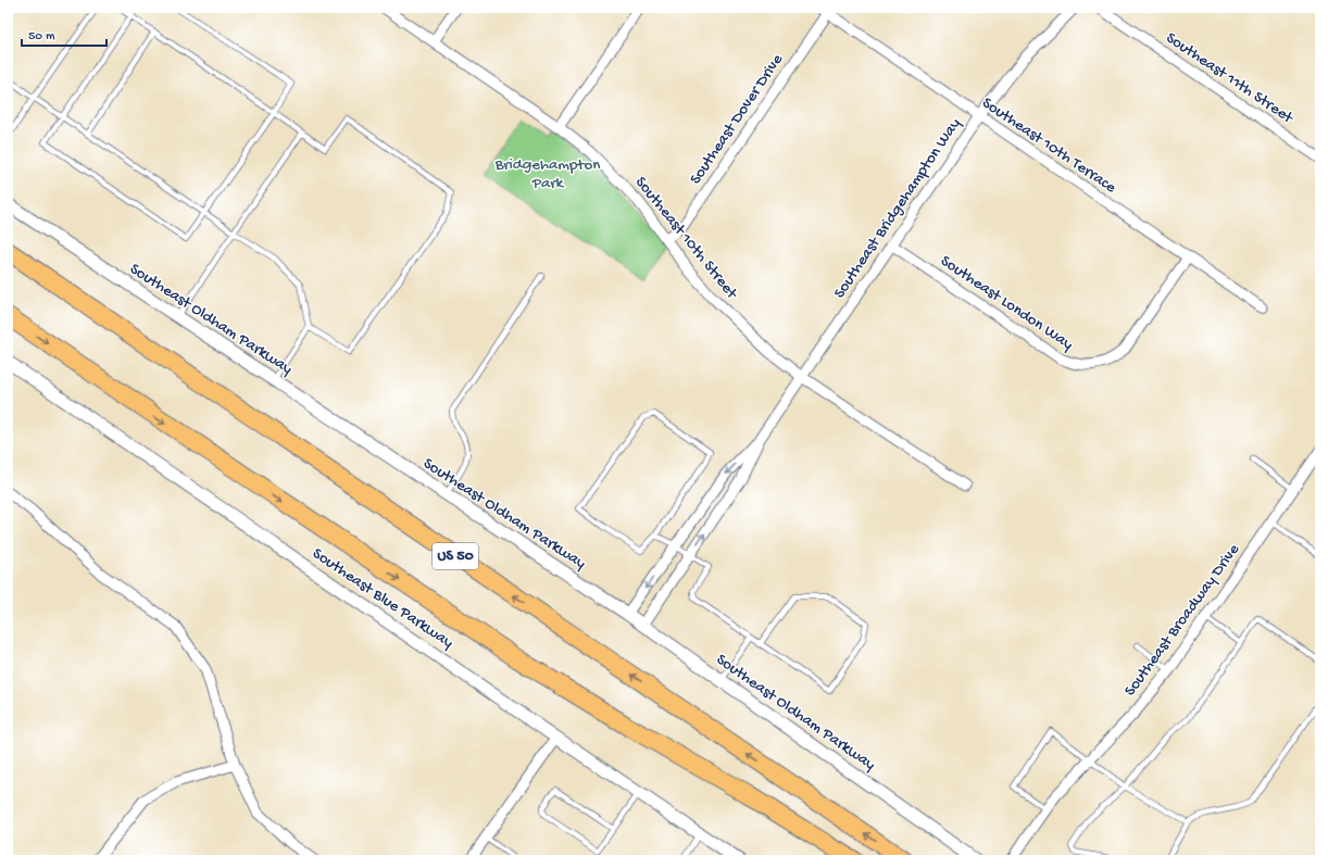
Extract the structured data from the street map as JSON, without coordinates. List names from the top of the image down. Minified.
{"streets":{"highway":["US 50"],"street":["Southeast 11th Street","Southeast Dover Drive","Southeast 10th Terrace","Southeast Bridgehampton Way","Southeast 10th Street","Southeast London Way","Southeast Oldham Parkway","Southeast Blue Parkway","Southeast Broadway Drive"]},"crossings":[["Southeast Dover Drive","Southeast 10th Terrace"],["Southeast Dover Drive","Southeast 10th Street"],["Southeast 10th Terrace","Southeast Bridgehampton Way"],["Southeast 10th Terrace","Southeast London Way"],["Southeast Bridgehampton Way","Southeast 10th Street"],["Southeast Bridgehampton Way","Southeast London Way"],["Southeast Bridgehampton Way","Southeast Oldham Parkway"]],"parks":["Bridgehampton Park"],"scale_bar":"50 m"}
